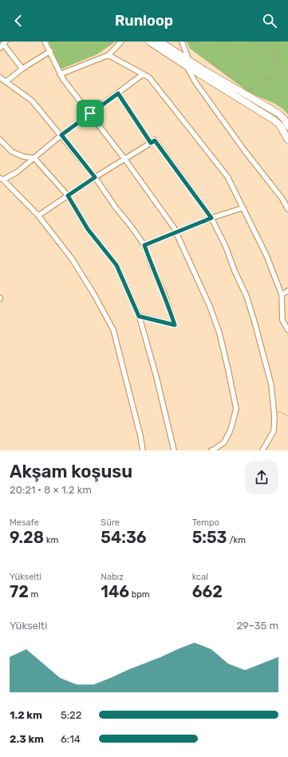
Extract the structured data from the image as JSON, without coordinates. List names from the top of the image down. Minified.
{"page":{"header":"Runloop","heading":["Akşam koşusu","20:21 · 8 × 1.2 km"],"stats":[["Mesafe","9.28 km"],["Süre","54:36"],["Tempo","5:53 /km"],["Yükselti","72 m"],["Nabız","146 bpm"],["kcal","662"]],"chart":["Yükselti","29–35 m"],"list":[{"name":"1.2 km","note":"5:22"},{"name":"2.3 km","note":"6:14"}]}}
